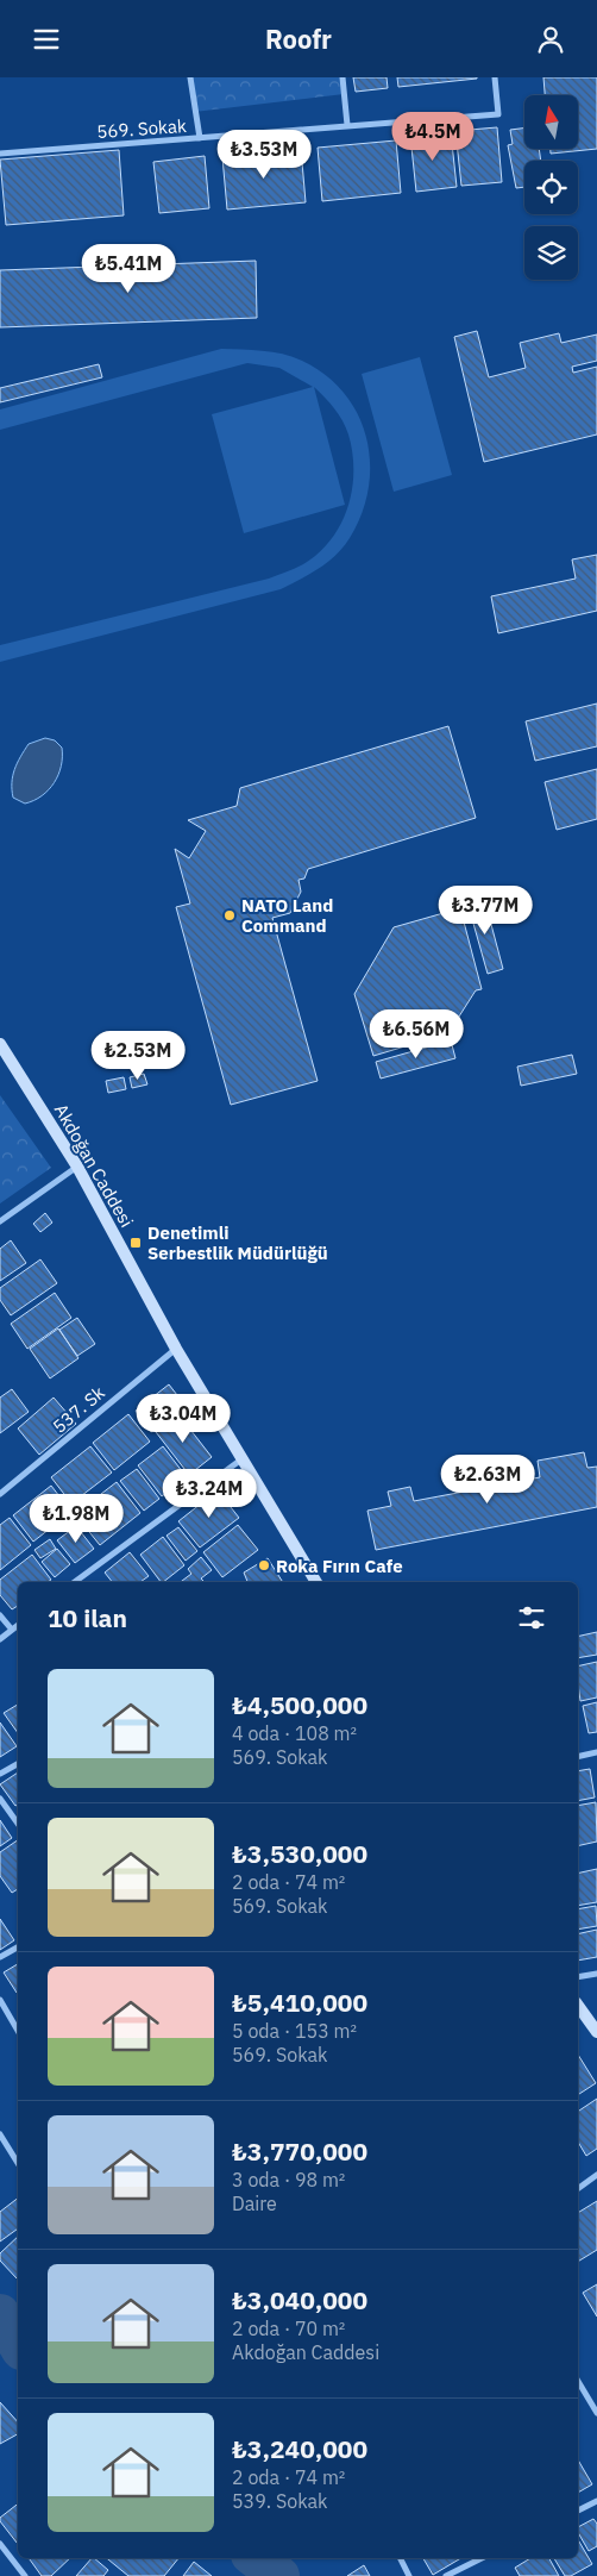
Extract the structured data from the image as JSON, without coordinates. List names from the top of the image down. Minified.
{"streets":{"main road":["Akdoğan Caddesi"],"street":["569. Sokak","537. Sk"]},"crossings":[["Akdoğan Caddesi","537. Sk"]],"places":{"other":["NATO Land Command","Roka Fırın Cafe"],"transit":["Denetimli Serbestlik Müdürlüğü"]},"north":"top","page":{"header":"Roofr","price":["₺4.5M","₺3.53M","₺5.41M","₺3.77M","₺6.56M","₺2.53M","₺3.04M","₺2.63M","₺3.24M","₺1.98M"],"heading":"10 ilan","list":[{"name":"₺4,500,000","note":"4 oda · 108 m² · 569. Sokak"},{"name":"₺3,530,000","note":"2 oda · 74 m² · 569. Sokak"},{"name":"₺5,410,000","note":"5 oda · 153 m² · 569. Sokak"},{"name":"₺3,770,000","note":"3 oda · 98 m² · Daire"},{"name":"₺3,040,000","note":"2 oda · 70 m² · Akdoğan Caddesi"},{"name":"₺3,240,000","note":"2 oda · 74 m² · 539. Sokak"}]}}
